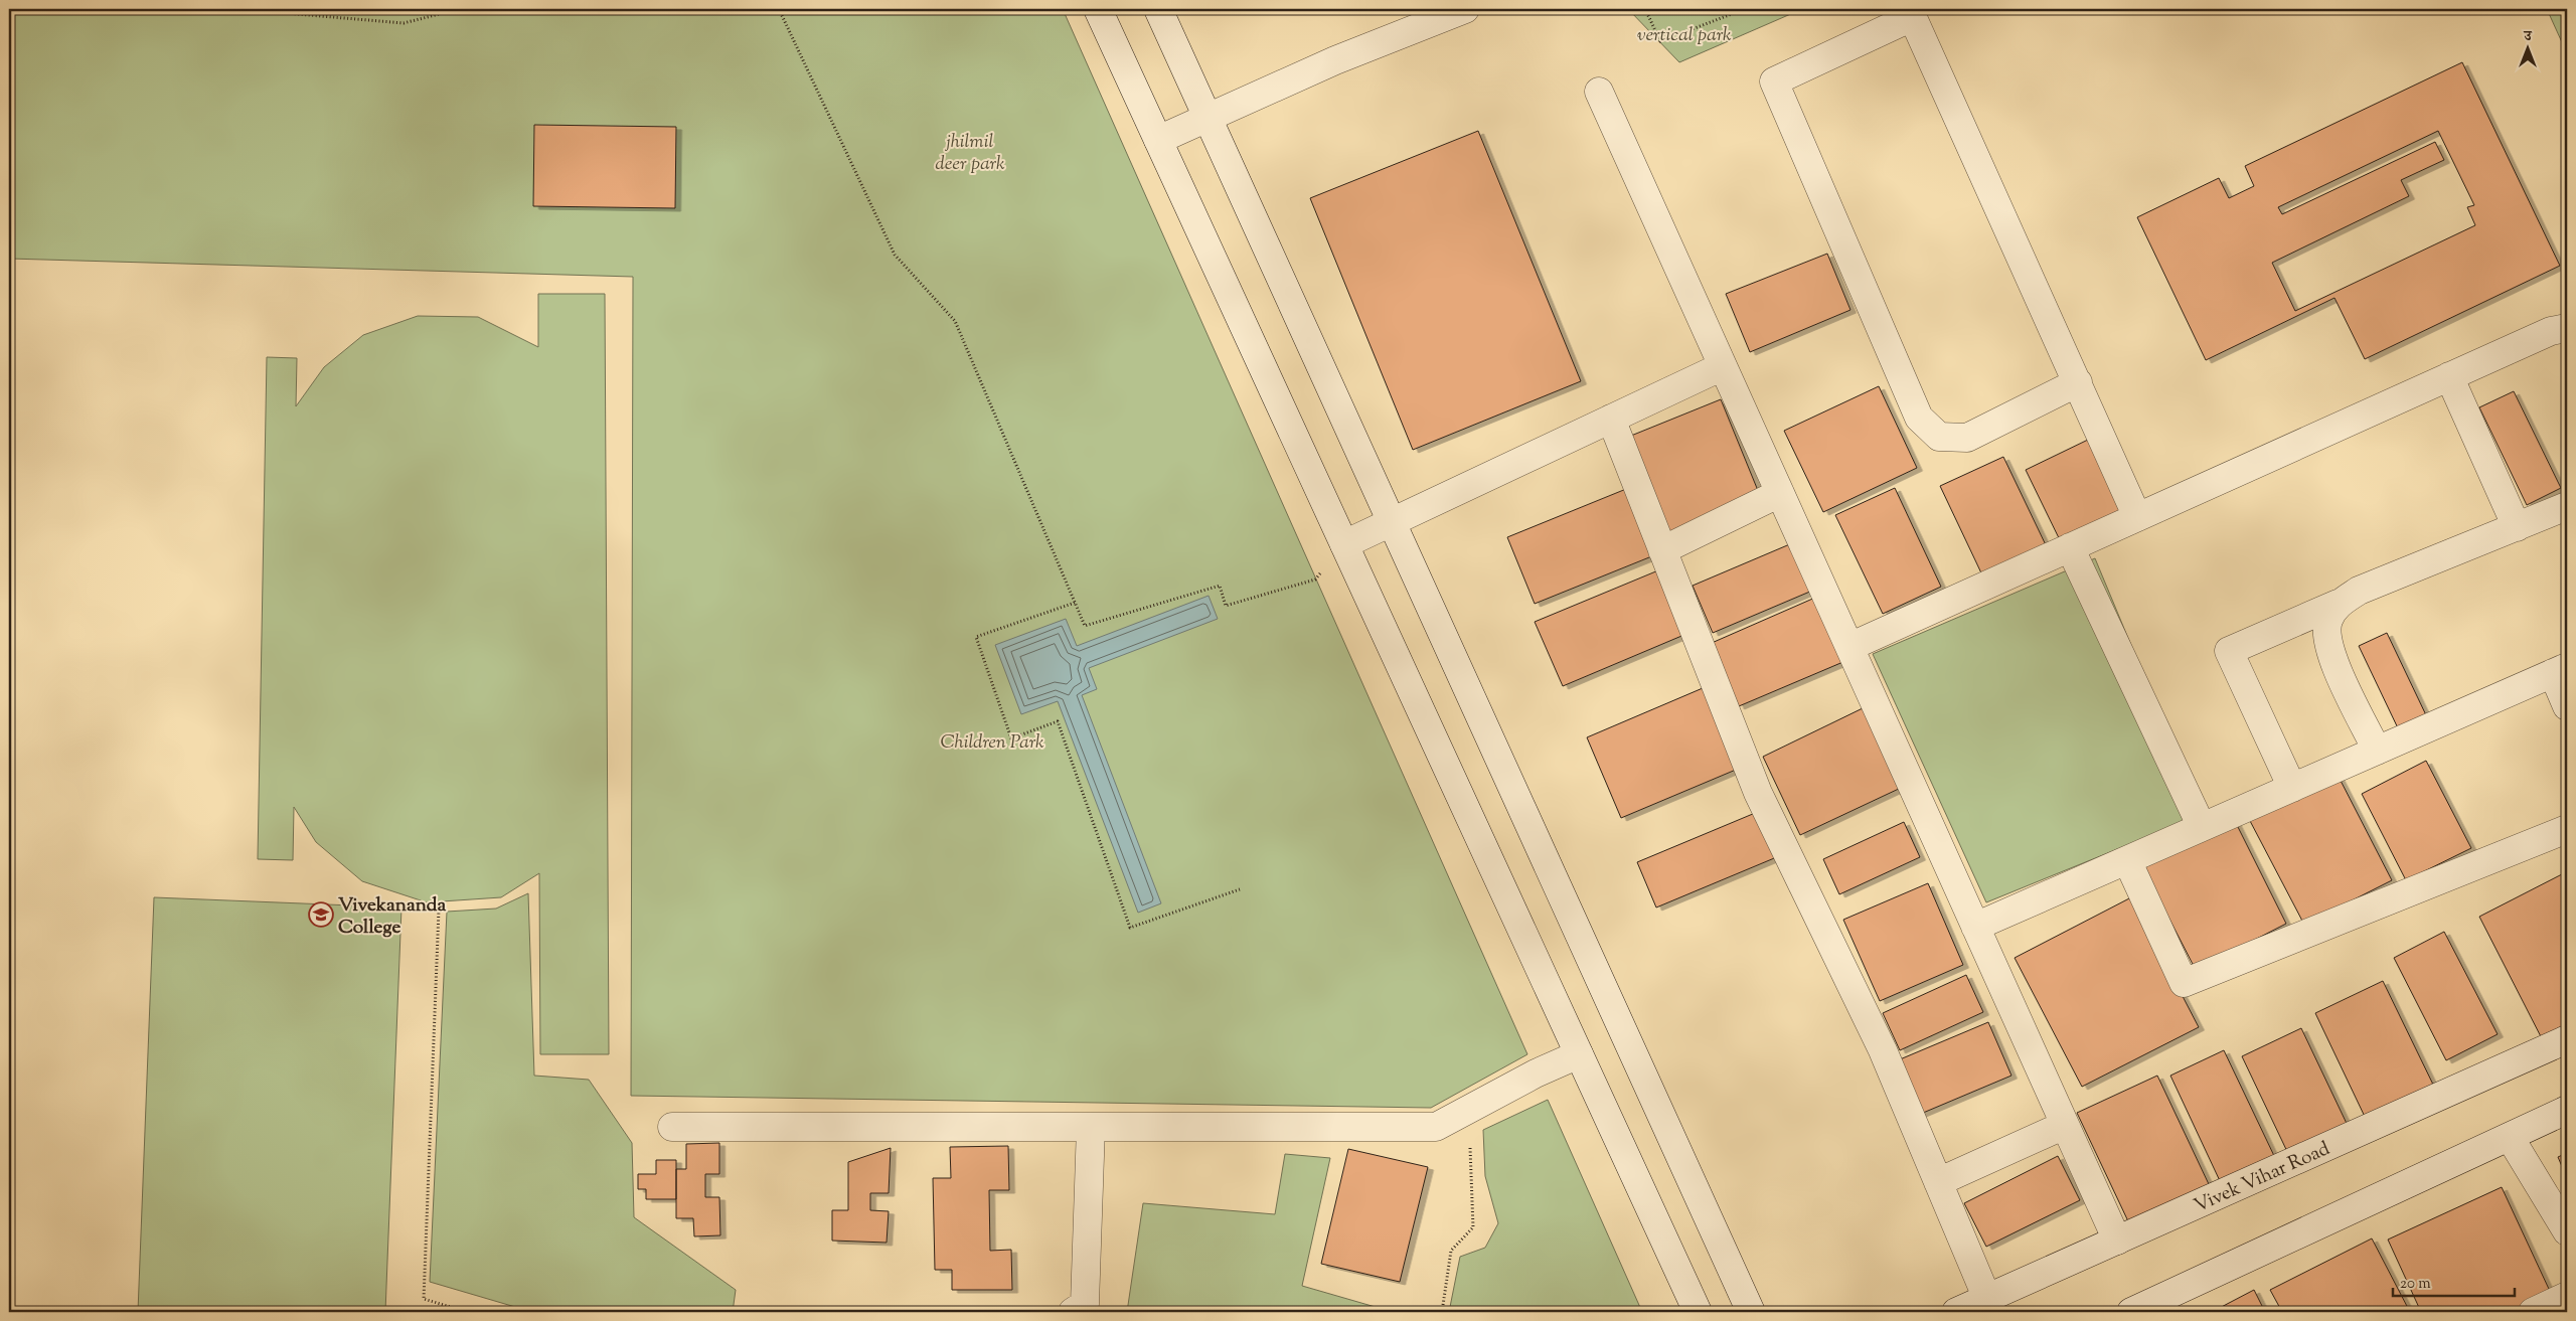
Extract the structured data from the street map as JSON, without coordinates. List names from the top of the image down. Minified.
{"streets":{"street":["Vivek Vihar Road"]},"parks":["vertical park","jhilmil deer park","Children Park"],"places":{"school or university":["Vivekananda College"]},"scale_bar":"20 m","north":"top"}
